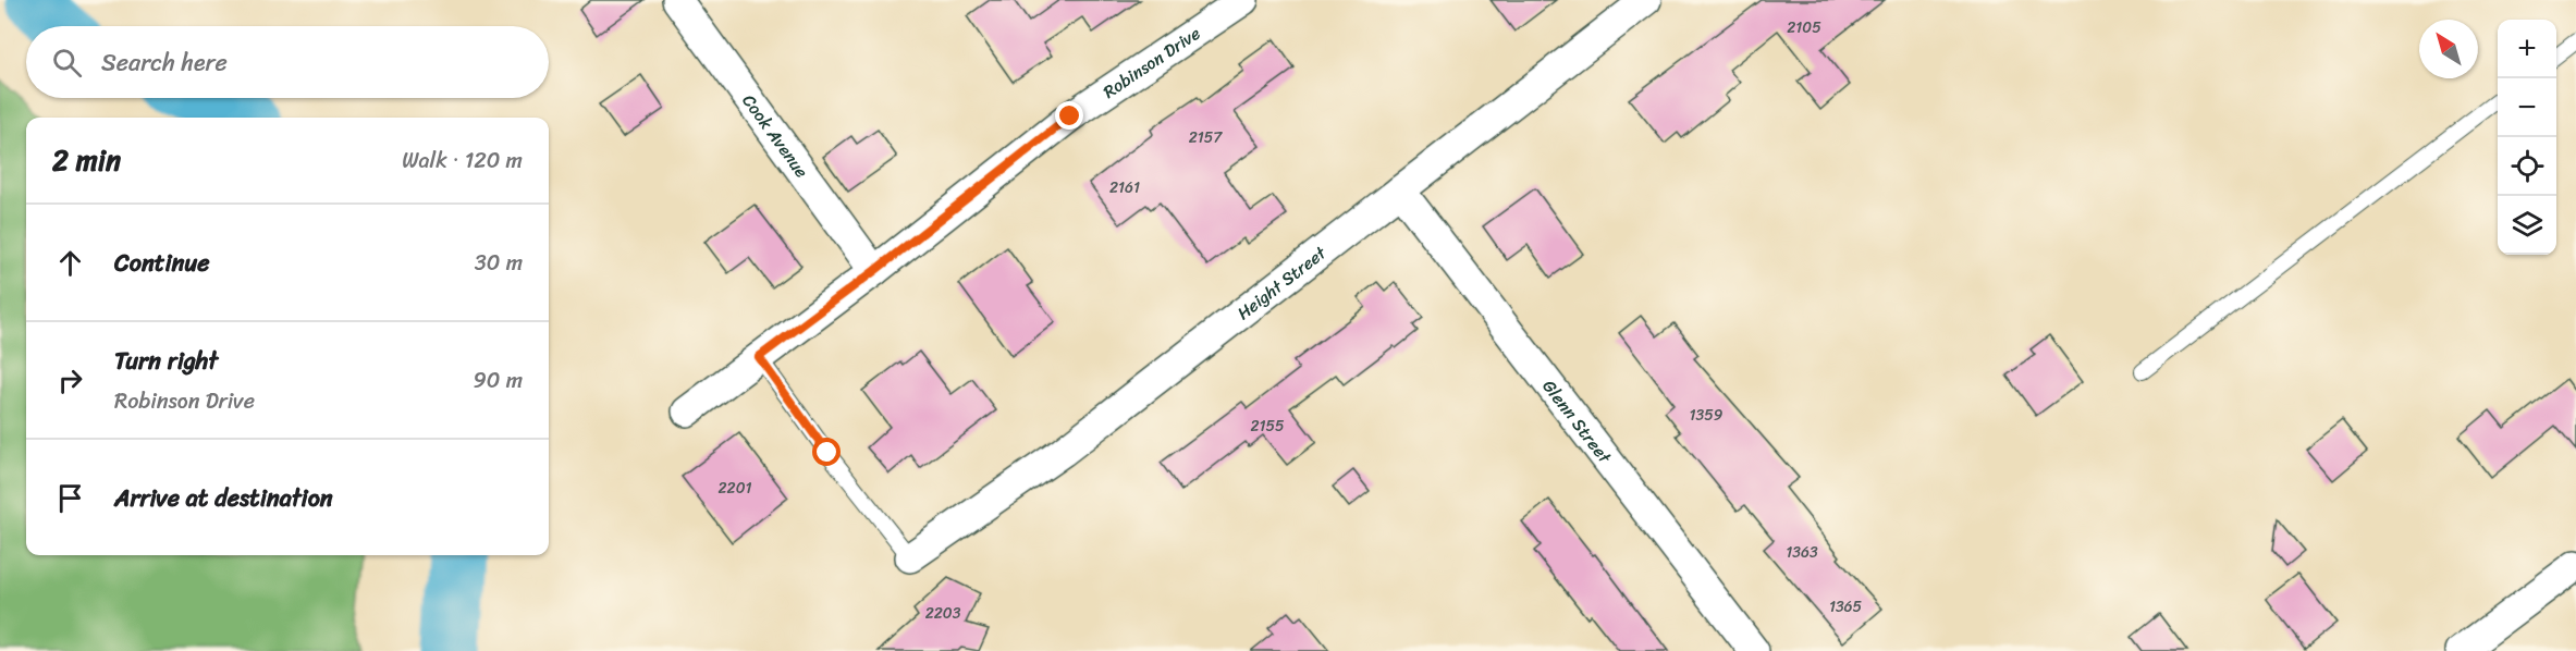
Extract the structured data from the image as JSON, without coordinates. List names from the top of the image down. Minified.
{"streets":{"street":["Robinson Drive","Cook Avenue","Height Street","Glenn Street"]},"crossings":[["Robinson Drive","Cook Avenue"],["Height Street","Glenn Street"]],"house_numbers":["2105","2157","2161","1359","2155","2201","1363","1365","2203"],"north":"top left","page":{"map_buttons":["+","−"],"search":"Search here","heading":["2 min","Walk · 120 m"],"list":[["Continue","30 m"],["Turn right","Robinson Drive","90 m"],"Arrive at destination"]}}
